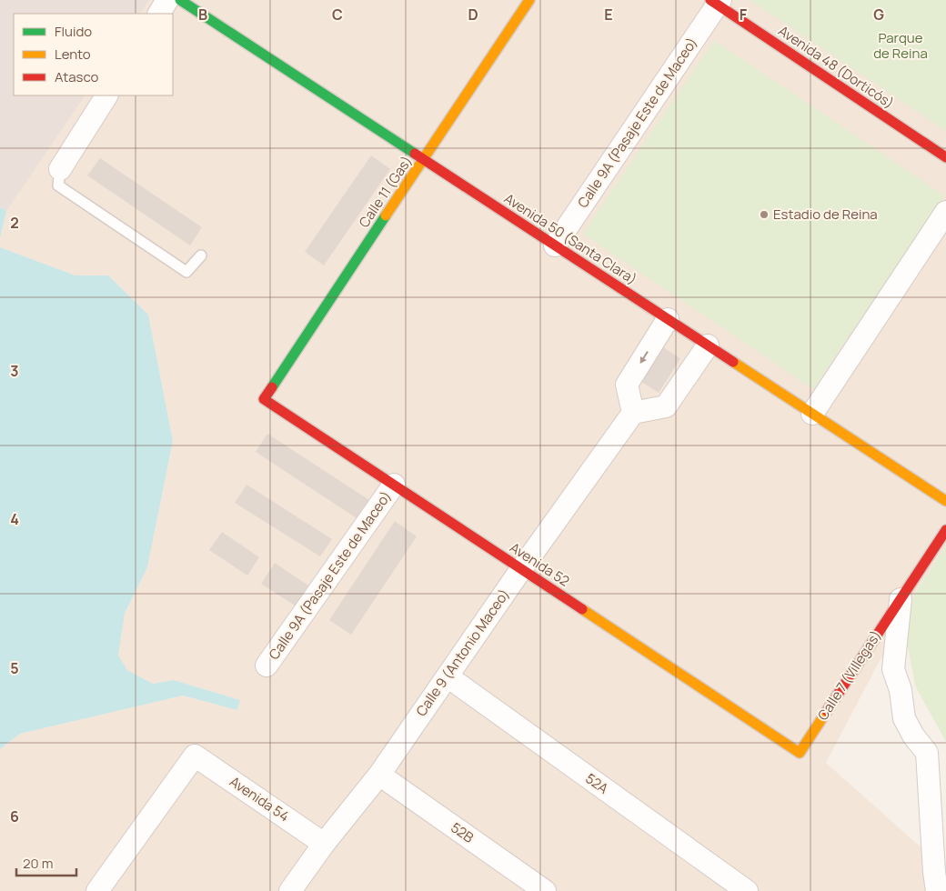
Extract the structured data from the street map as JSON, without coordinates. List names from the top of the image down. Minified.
{"streets":{"street":["Avenida 48 (Dorticós)","Calle 9A (Pasaje Este de Maceo)","Calle 11 (Gas)","Avenida 50 (Santa Clara)","Avenida 52","Calle 9 (Antonio Maceo)","Calle 7 (Villegas)","52A","Avenida 54","52B"]},"crossings":[["Avenida 48 (Dorticós)","Calle 9A (Pasaje Este de Maceo)"],["Calle 9A (Pasaje Este de Maceo)","Avenida 50 (Santa Clara)"],["Calle 9A (Pasaje Este de Maceo)","Avenida 52"],["Calle 11 (Gas)","Avenida 50 (Santa Clara)"],["Calle 11 (Gas)","Avenida 52"],["Avenida 52","Calle 9 (Antonio Maceo)"],["Avenida 52","Calle 7 (Villegas)"],["Calle 9 (Antonio Maceo)","52A"],["Calle 9 (Antonio Maceo)","Avenida 54"],["Calle 9 (Antonio Maceo)","52B"]],"parks":["Parque de Reina"],"places":["Estadio de Reina"],"legend":["Fluido","Lento","Atasco"],"scale_bar":"20 m","grid":{"columns":["B","C","D","E","F","G"],"rows":["2","3","4","5","6"]}}
